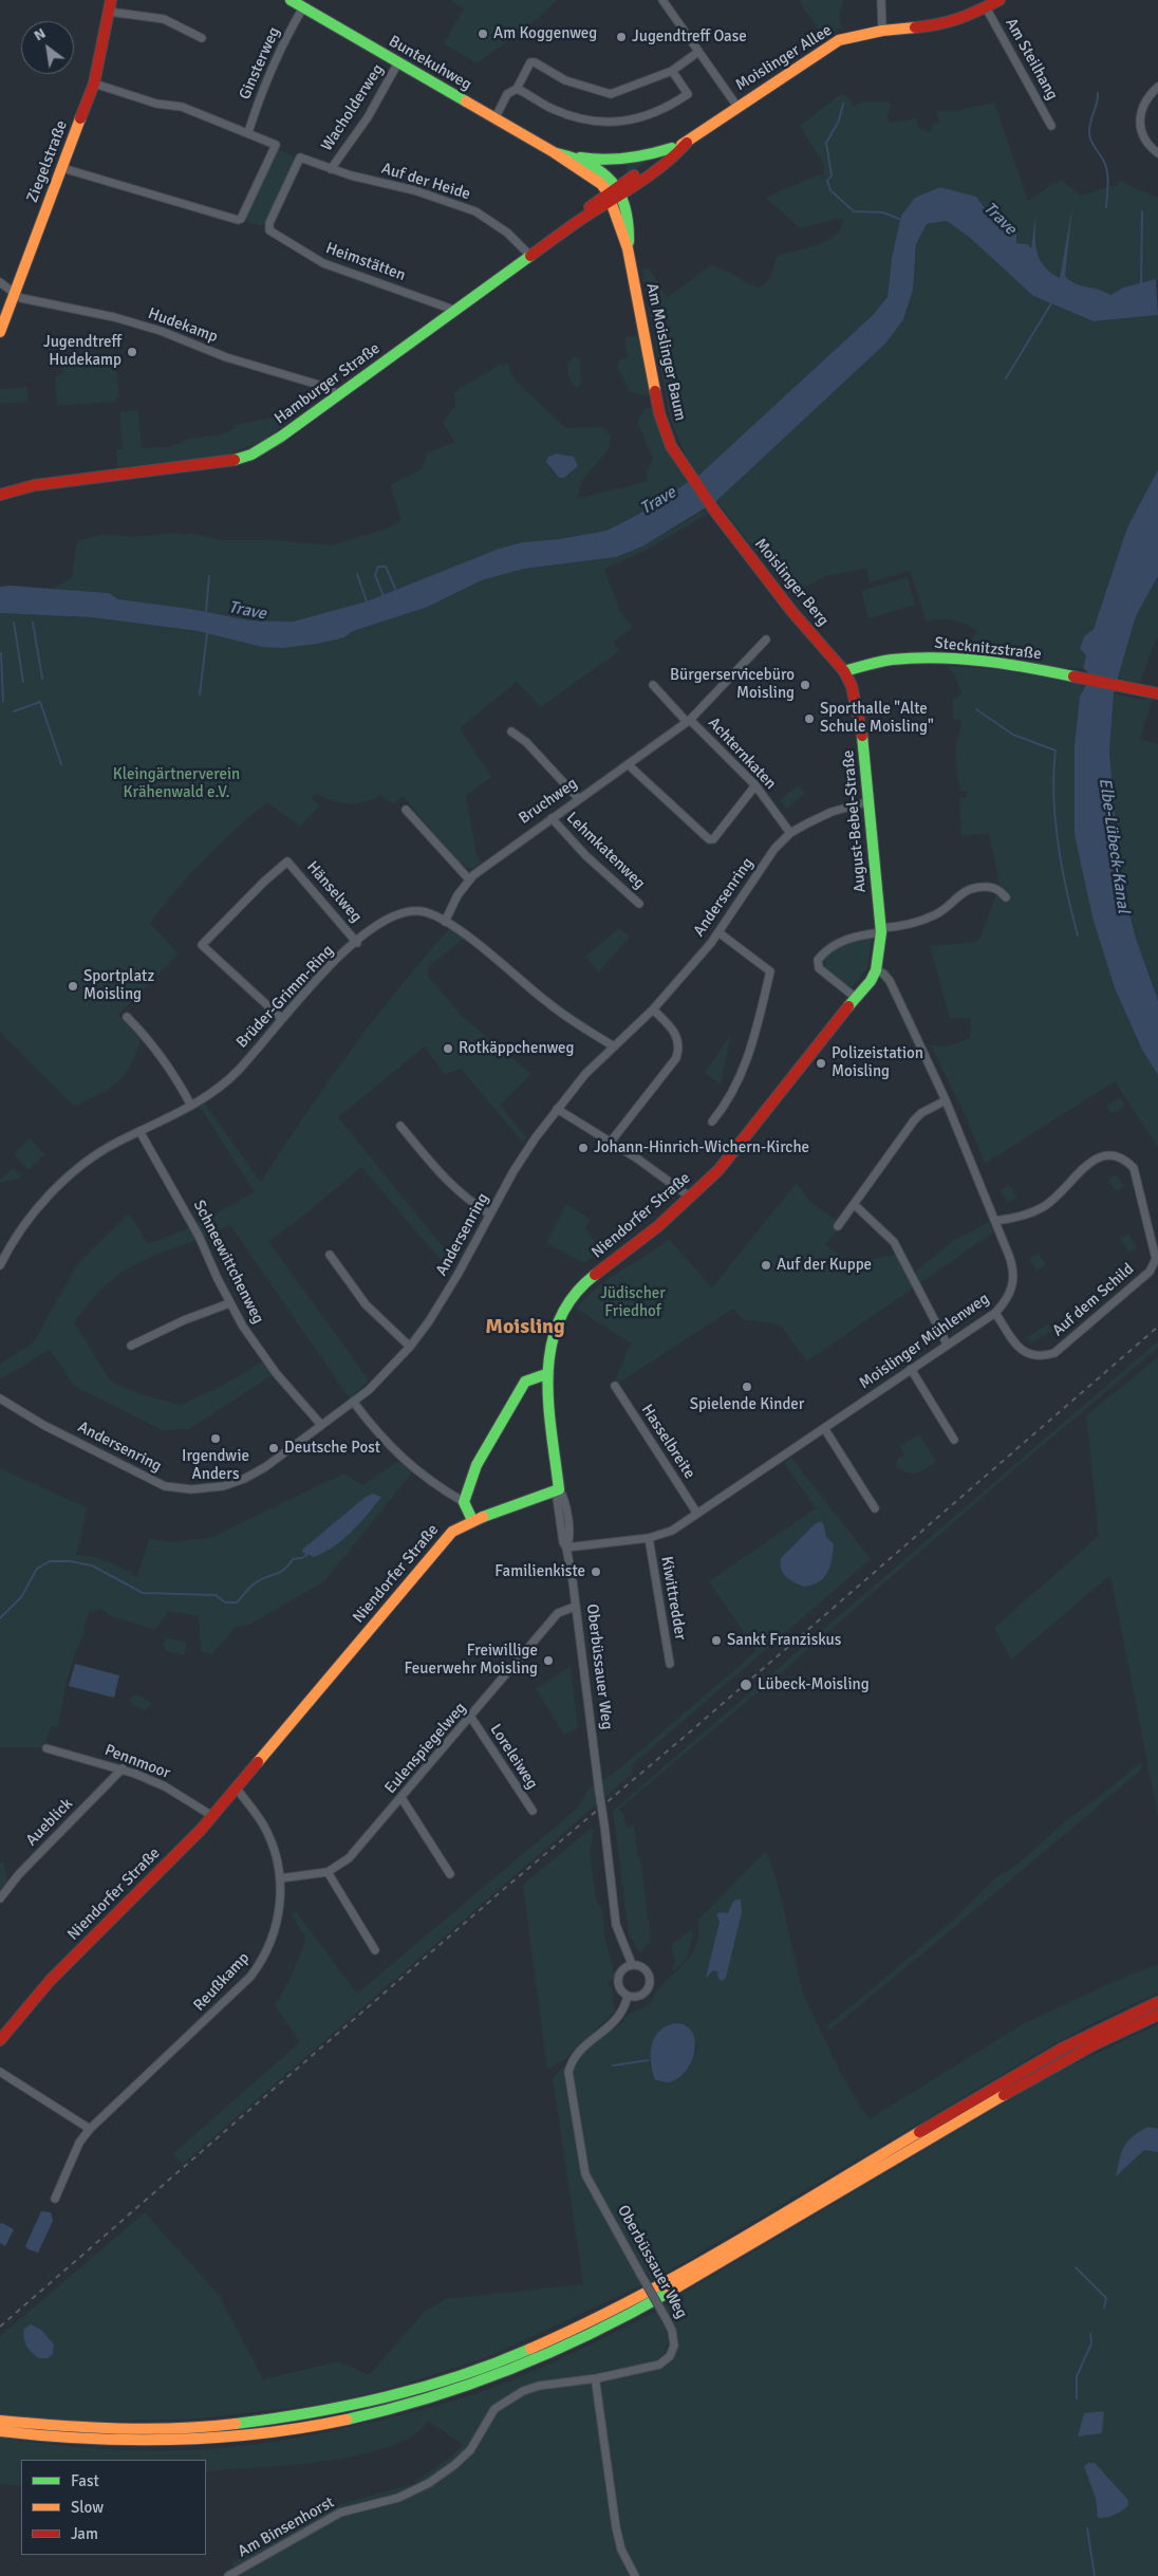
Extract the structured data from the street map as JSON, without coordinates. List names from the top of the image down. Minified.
{"streets":{"main road":["Moislinger Allee","Buntekuhweg","Ziegelstraße","Am Moislinger Baum","Hamburger Straße","Moislinger Berg","Stecknitzstraße","August-Bebel-Straße","Niendorfer Straße","Oberbüssauer Weg"],"street":["Am Steilhang","Ginsterweg","Wacholderweg","Auf der Heide","Heimstätten","Hudekamp","Achternkaten","Bruchweg","Lehmkatenweg","Hänselweg","Andersenring","Brüder-Grimm-Ring","Schneewittchenweg","Auf dem Schild","Moislinger Mühlenweg","Hasselbreite","Kiwittredder","Eulenspiegelweg","Loreleiweg","Pennmoor","Aueblick","Reußkamp","Am Binsenhorst"]},"crossings":[["Moislinger Allee","Am Steilhang"],["Moislinger Allee","Buntekuhweg"],["Moislinger Allee","Am Moislinger Baum"],["Moislinger Allee","Hamburger Straße"],["Ginsterweg","Buntekuhweg"],["Buntekuhweg","Wacholderweg"],["Buntekuhweg","Am Moislinger Baum"],["Buntekuhweg","Hamburger Straße"],["Wacholderweg","Auf der Heide"],["Ziegelstraße","Hudekamp"],["Auf der Heide","Heimstätten"],["Auf der Heide","Hamburger Straße"],["Heimstätten","Hamburger Straße"],["Hudekamp","Hamburger Straße"],["Am Moislinger Baum","Hamburger Straße"],["Am Moislinger Baum","Moislinger Berg"],["Moislinger Berg","Stecknitzstraße"],["Moislinger Berg","August-Bebel-Straße"],["Stecknitzstraße","August-Bebel-Straße"],["Achternkaten","Bruchweg"],["Achternkaten","Andersenring"],["Bruchweg","Lehmkatenweg"],["Bruchweg","Brüder-Grimm-Ring"],["August-Bebel-Straße","Andersenring"],["August-Bebel-Straße","Niendorfer Straße"],["August-Bebel-Straße","Moislinger Mühlenweg"],["Hänselweg","Brüder-Grimm-Ring"],["Andersenring","Brüder-Grimm-Ring"],["Andersenring","Schneewittchenweg"],["Brüder-Grimm-Ring","Schneewittchenweg"],["Niendorfer Straße","Moislinger Mühlenweg"],["Niendorfer Straße","Oberbüssauer Weg"],["Niendorfer Straße","Pennmoor"],["Niendorfer Straße","Reußkamp"],["Auf dem Schild","Moislinger Mühlenweg"],["Moislinger Mühlenweg","Hasselbreite"],["Moislinger Mühlenweg","Kiwittredder"],["Moislinger Mühlenweg","Oberbüssauer Weg"],["Oberbüssauer Weg","Eulenspiegelweg"],["Oberbüssauer Weg","Am Binsenhorst"],["Eulenspiegelweg","Loreleiweg"],["Eulenspiegelweg","Reußkamp"],["Pennmoor","Aueblick"]],"districts":["Moisling"],"water":["Trave","Elbe-Lübeck-Kanal"],"parks":["Kleingärtnerverein Krähenwald e.V.","Jüdischer Friedhof"],"places":["Am Koggenweg","Jugendtreff Oase","Jugendtreff Hudekamp","Bürgerservicebüro Moisling","Sporthalle \"Alte Schule Moisling\"","Sportplatz Moisling","Rotkäppchenweg","Polizeistation Moisling","Johann-Hinrich-Wichern-Kirche","Auf der Kuppe","Spielende Kinder","Irgendwie Anders","Deutsche Post","Familienkiste","Sankt Franziskus","Freiwillige Feuerwehr Moisling","Lübeck-Moisling"],"legend":["Fast","Slow","Jam"],"north":"top left"}
